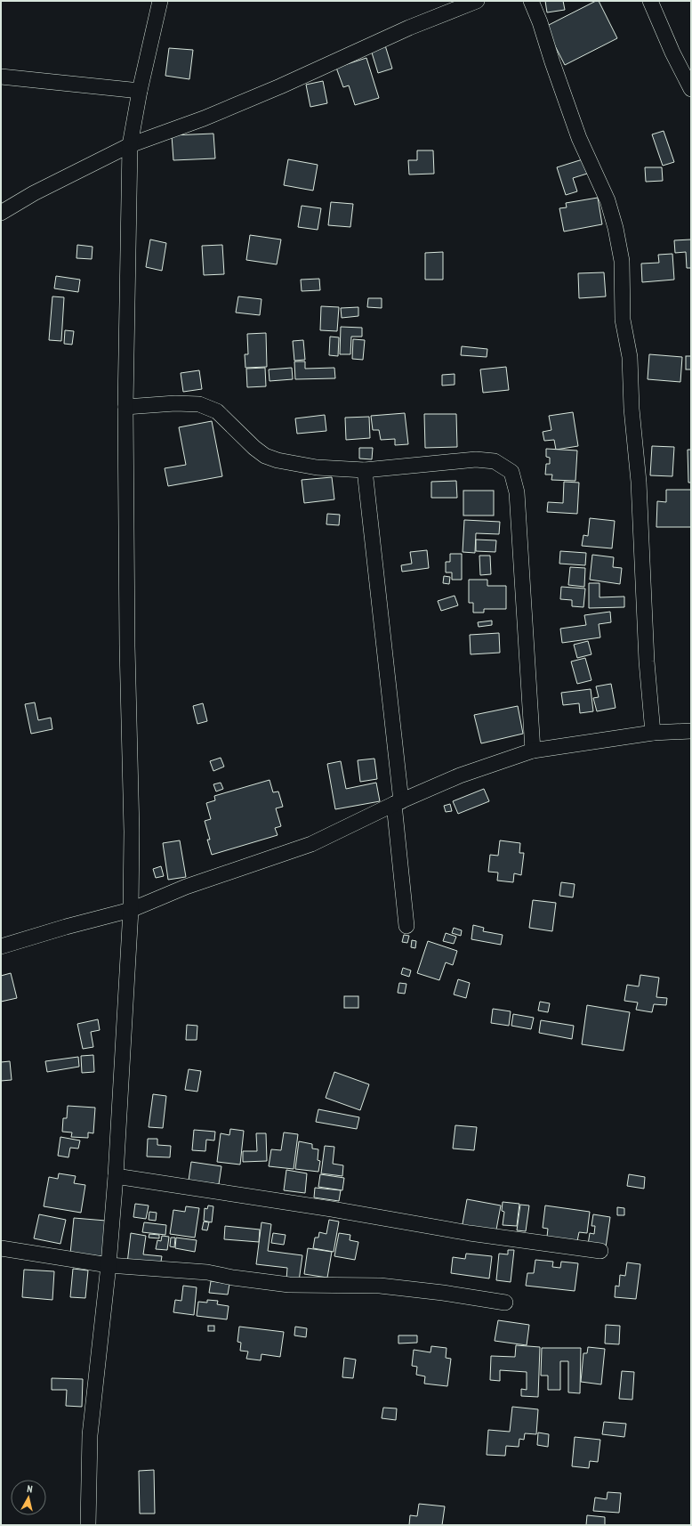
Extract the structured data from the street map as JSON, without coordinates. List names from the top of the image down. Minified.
{"north":"top"}
